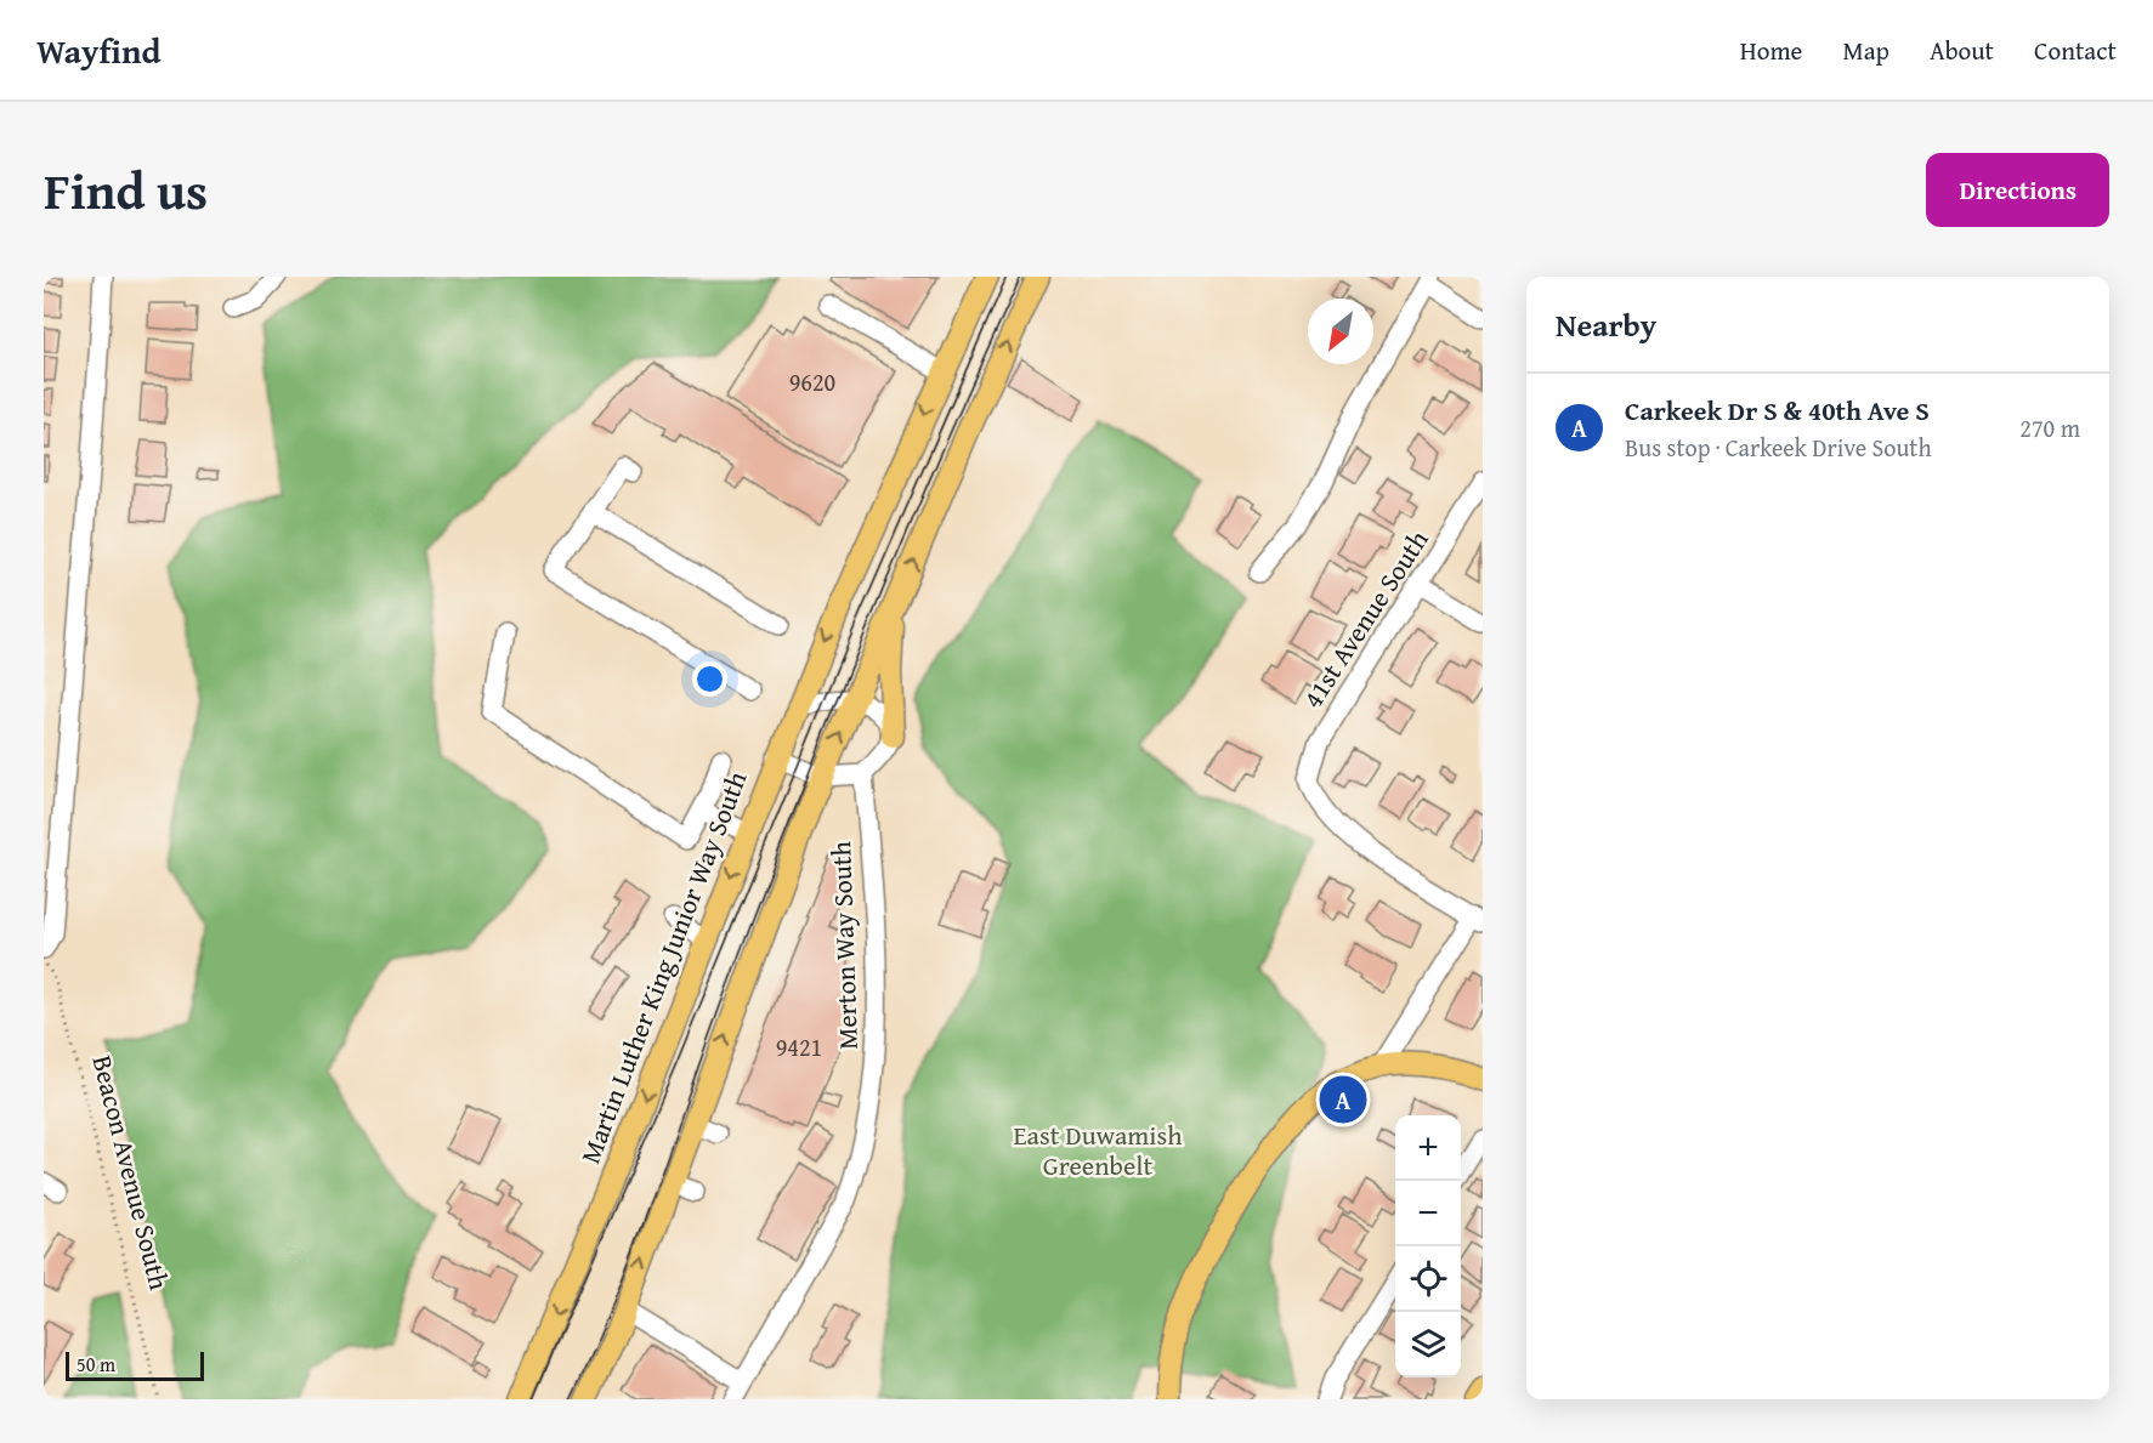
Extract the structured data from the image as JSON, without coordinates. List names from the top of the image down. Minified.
{"streets":{"main road":["Martin Luther King Junior Way South"],"street":["41st Avenue South","Merton Way South"],"path":["Beacon Avenue South"]},"parks":["East Duwamish Greenbelt"],"house_numbers":["9620","9421"],"scale_bar":"50 m","north":"bottom left","page":{"header":"Wayfind","nav":["Home","Map","About","Contact"],"title":"Find us","buttons":"Directions","heading":"Nearby","list":[{"mark":"A","name":"Carkeek Dr S & 40th Ave S","note":"Bus stop · Carkeek Drive South","value":"270 m"}],"pins":"A","map_buttons":["+","−"],"scale":"50 m"}}
